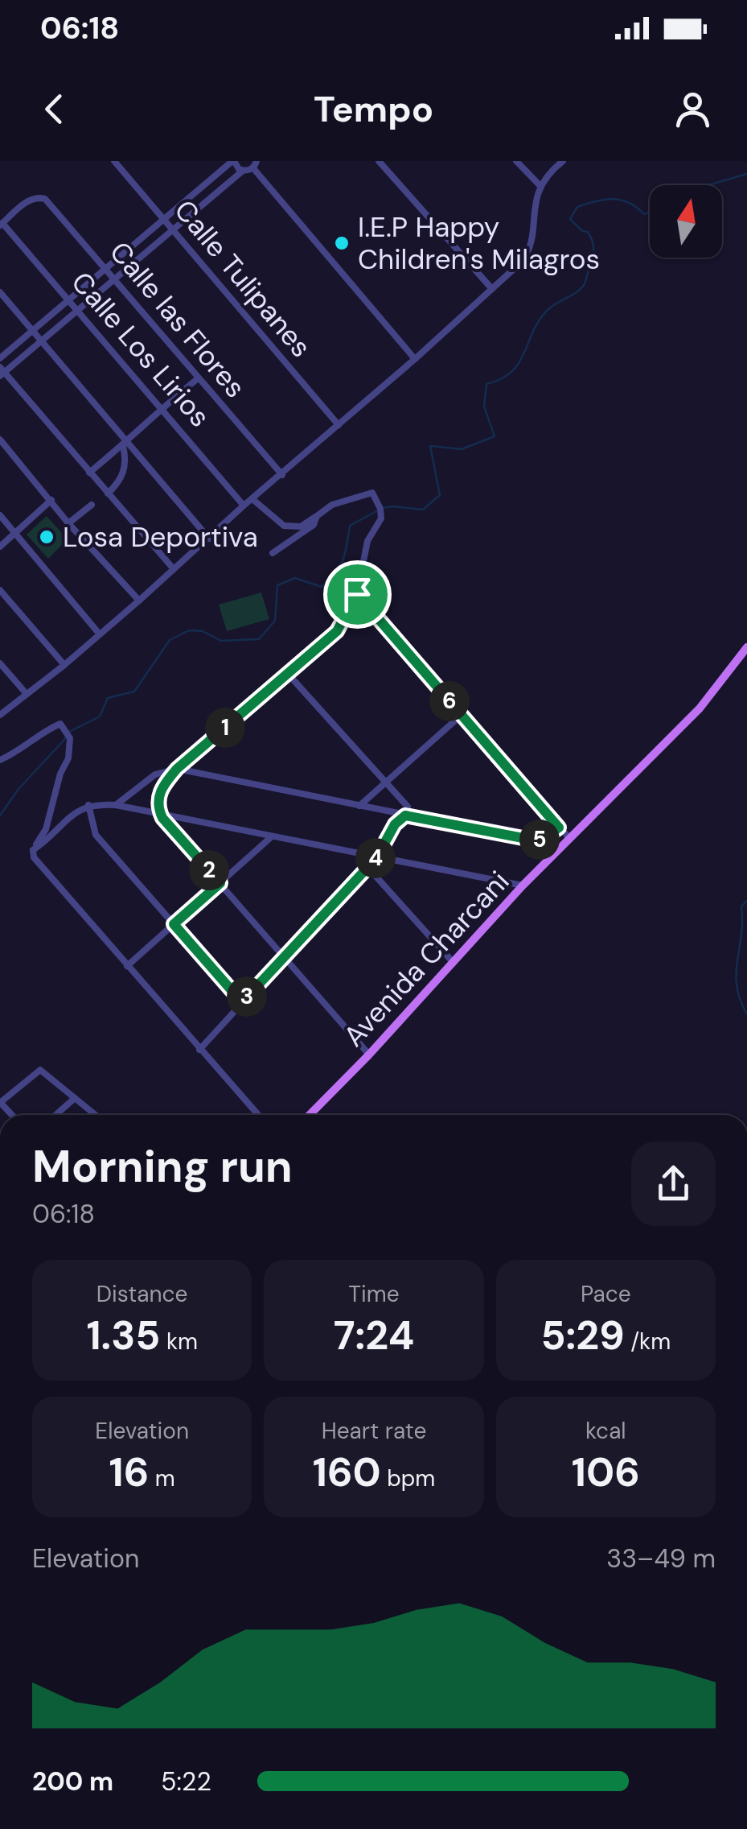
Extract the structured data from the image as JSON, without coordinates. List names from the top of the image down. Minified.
{"streets":{"main road":["Avenida Charcani"],"street":["Calle Tulipanes","Calle las Flores","Calle Los Lirios"]},"crossings":[["Calle las Flores","Calle Los Lirios"]],"places":["I.E.P Happy Children's Milagros","Losa Deportiva"],"north":"top","page":{"status":"06:18","header":"Tempo","pins":["6","1","5","4","2","3"],"heading":["Morning run","06:18"],"stats":[["Distance","1.35 km"],["Time","7:24"],["Pace","5:29 /km"],["Elevation","16 m"],["Heart rate","160 bpm"],["kcal","106"]],"chart":["Elevation","33–49 m"],"list":[{"name":"200 m","note":"5:22"}]}}
